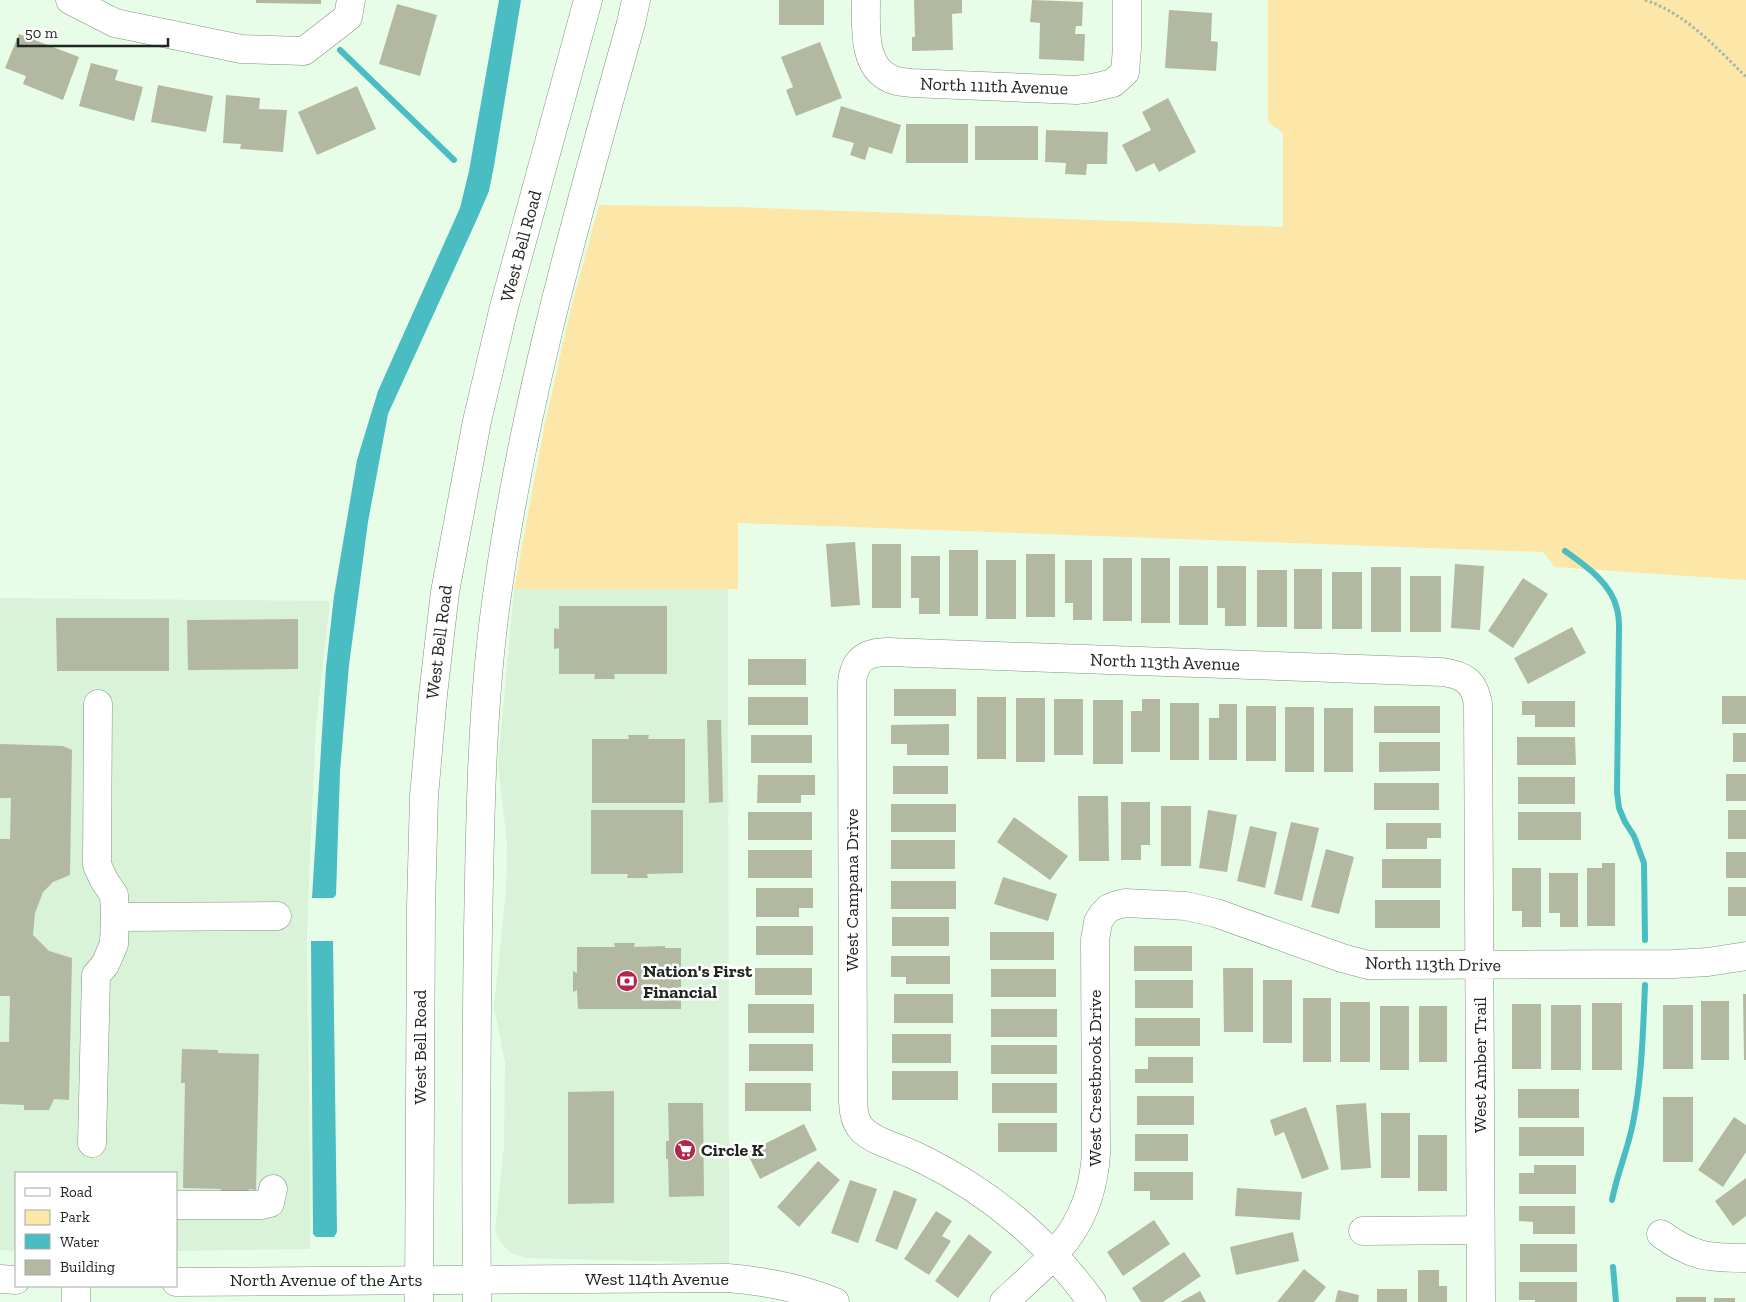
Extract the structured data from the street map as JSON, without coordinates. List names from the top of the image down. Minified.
{"streets":{"street":["North 111th Avenue","West Bell Road","North 113th Avenue","West Campana Drive","North 113th Drive","West Amber Trail","West Crestbrook Drive","West 114th Avenue","North Avenue of the Arts"]},"crossings":[["West Bell Road","North Avenue of the Arts"],["North 113th Avenue","West Campana Drive"],["North 113th Avenue","West Amber Trail"],["West Campana Drive","West Crestbrook Drive"],["North 113th Drive","West Amber Trail"],["North 113th Drive","West Crestbrook Drive"],["West 114th Avenue","North Avenue of the Arts"]],"places":{"bank":["Nation's First Financial"],"supermarket":["Circle K"]},"legend":["Road","Park","Water","Building"],"scale_bar":"50 m"}
